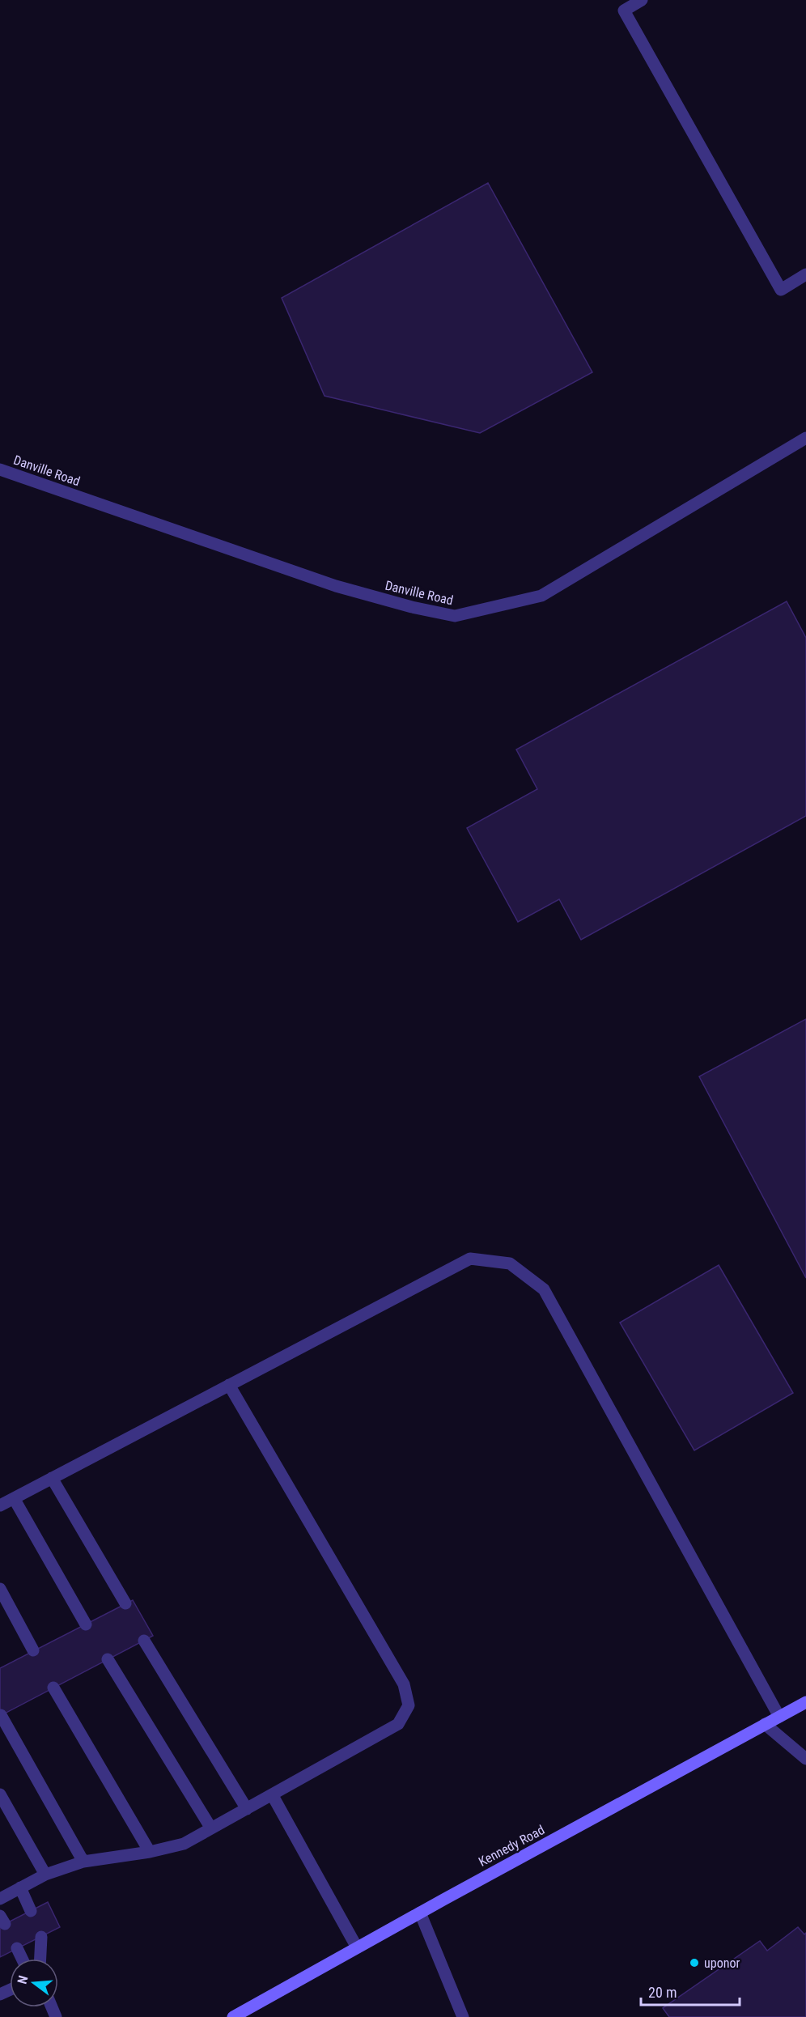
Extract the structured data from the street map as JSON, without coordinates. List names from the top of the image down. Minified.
{"streets":{"main road":["Kennedy Road"],"street":["Danville Road"]},"places":["uponor"],"scale_bar":"20 m","north":"left"}
